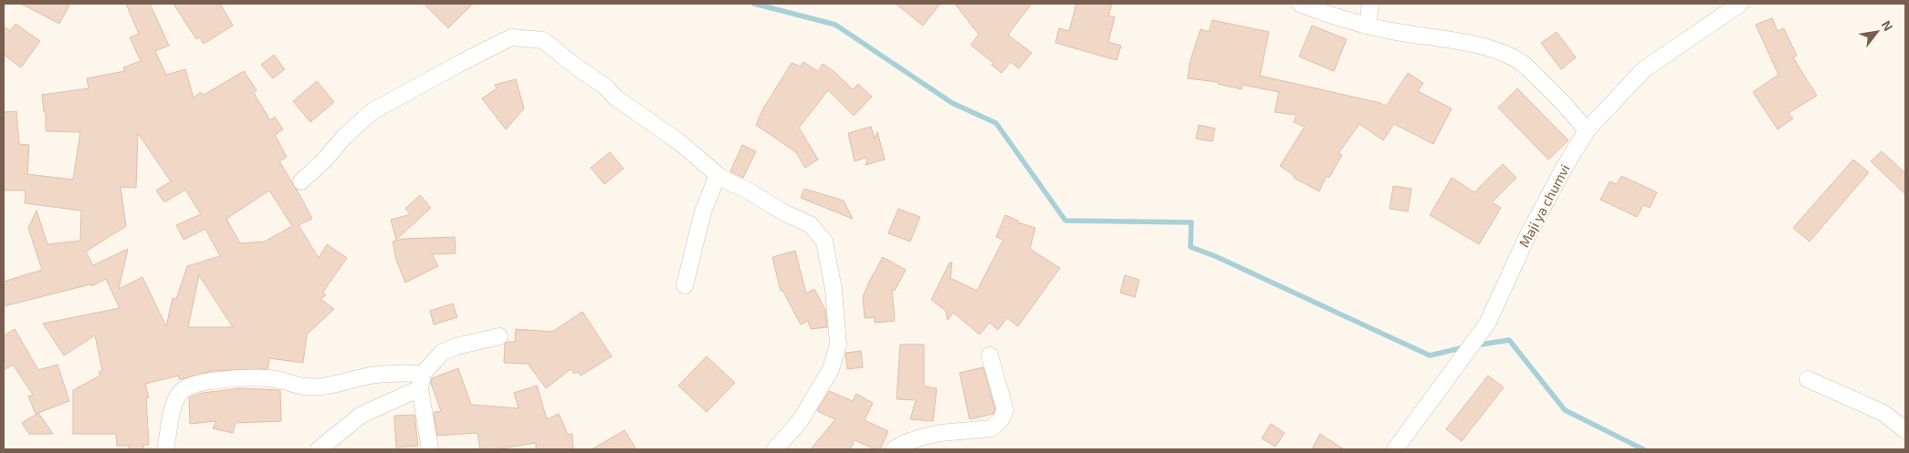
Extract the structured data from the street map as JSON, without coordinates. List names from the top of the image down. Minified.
{"streets":{"street":["Maji ya chumvi"]},"north":"top right"}
